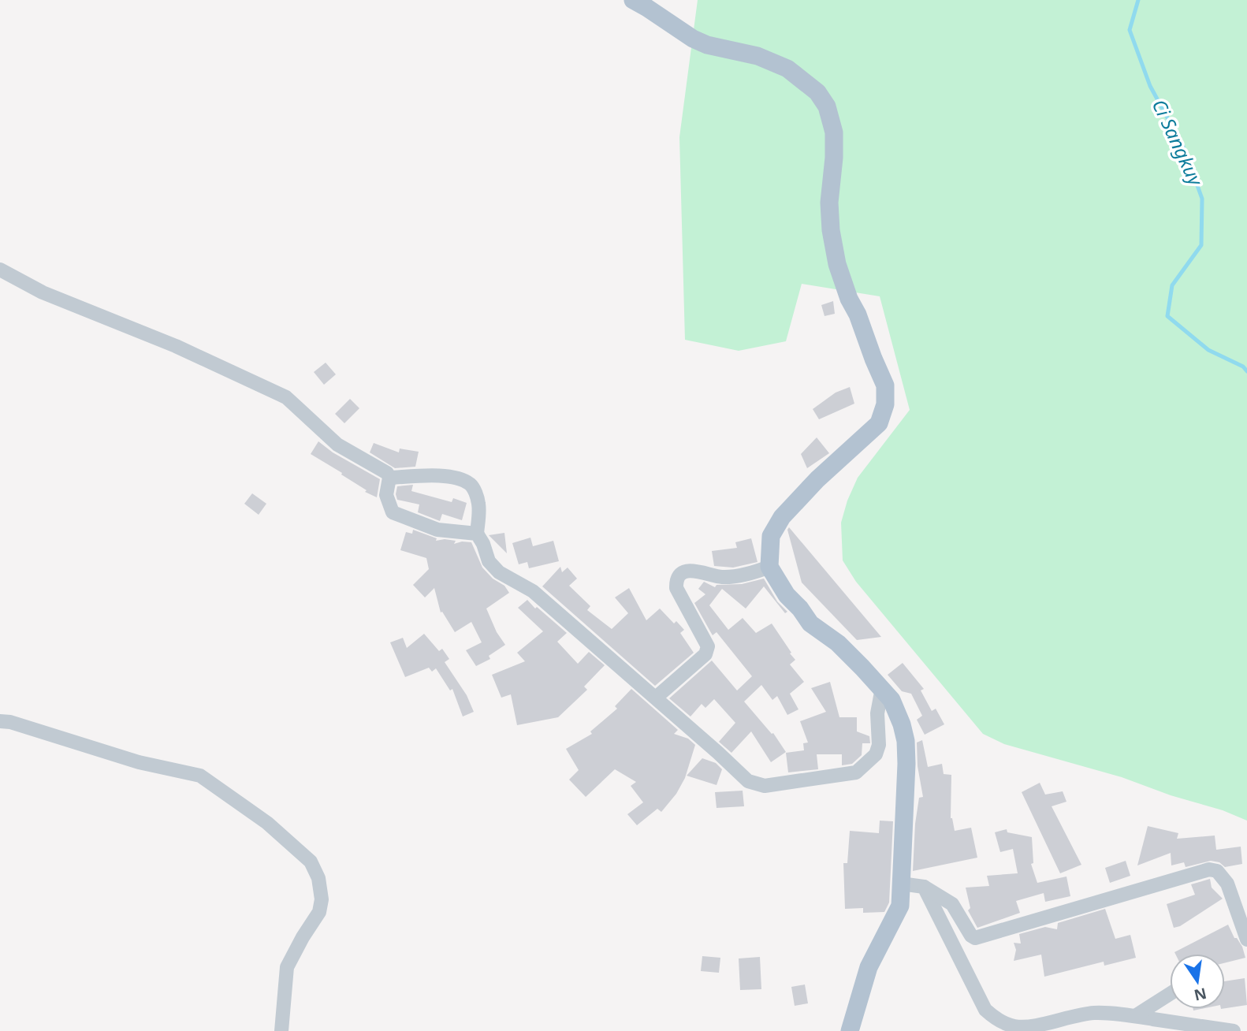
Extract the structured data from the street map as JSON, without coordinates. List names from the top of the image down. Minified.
{"water":["Ci Sangkuy"],"north":"bottom"}
